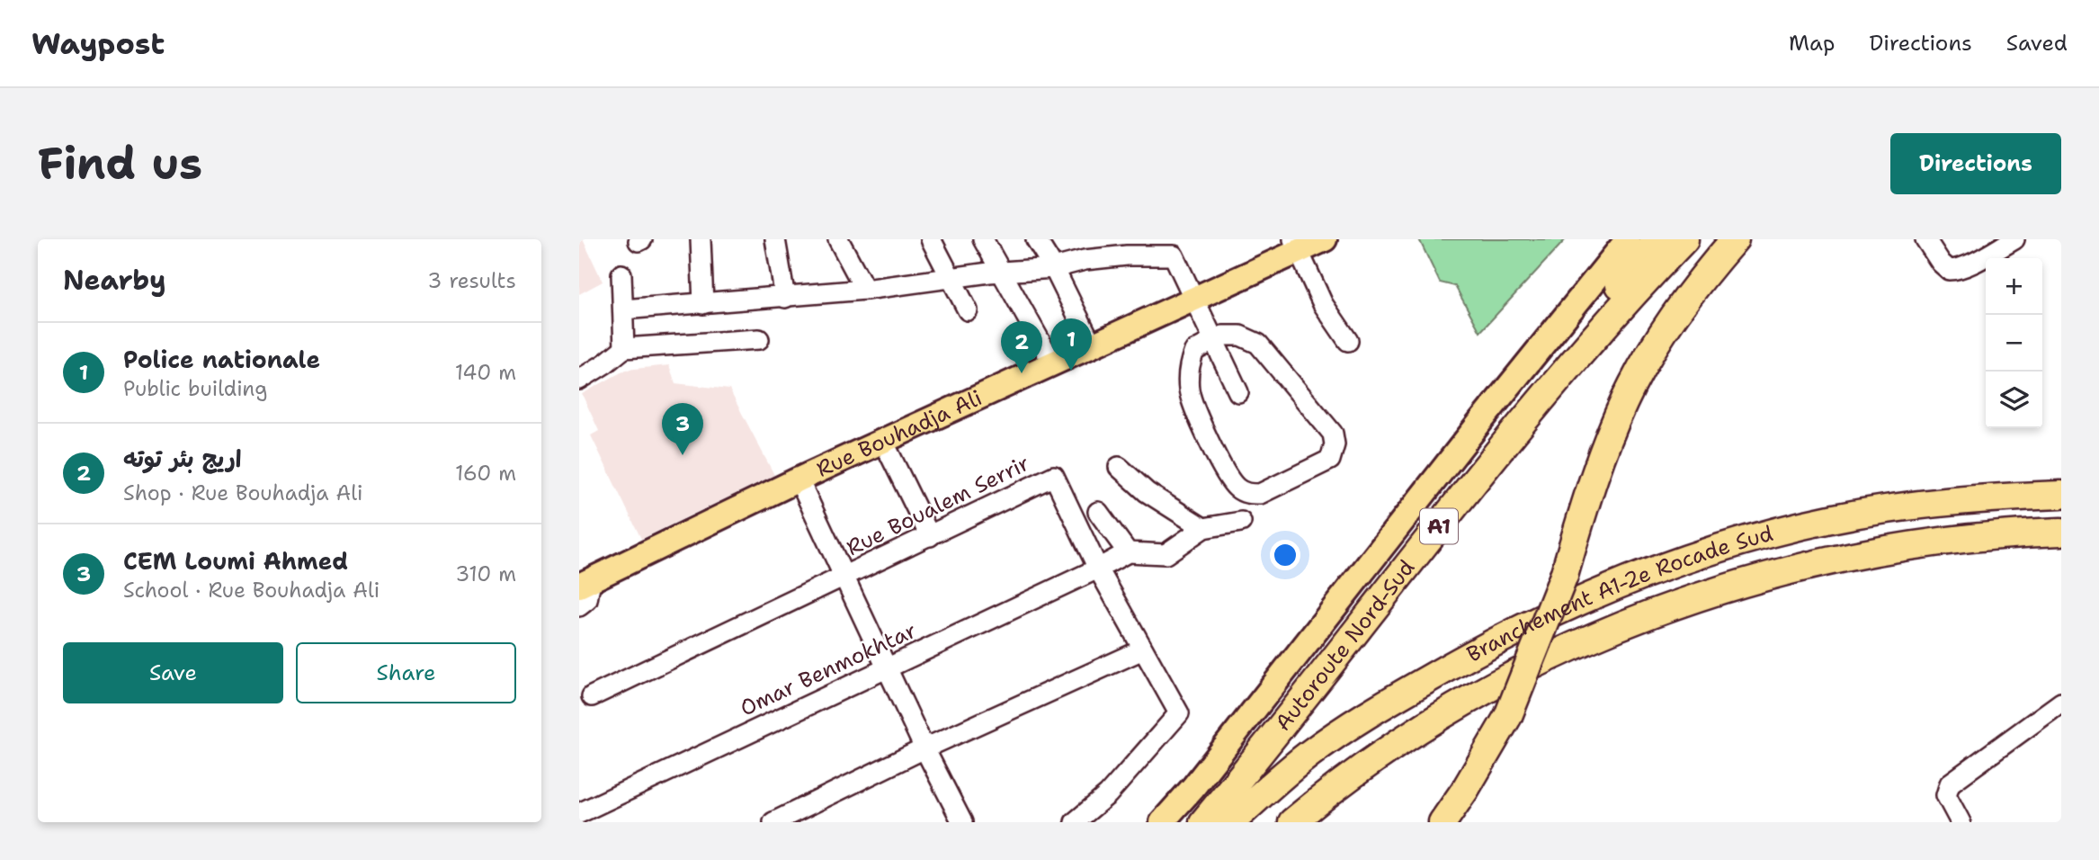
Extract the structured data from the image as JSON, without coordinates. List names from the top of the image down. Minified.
{"streets":{"highway":["A1","Branchement A1-2e Rocade Sud","Autoroute Nord-Sud"],"main road":["Rue Bouhadja Ali"],"street":["Rue Boualem Serrir","Omar Benmokhtar"]},"crossings":[["Rue Boualem Serrir","Omar Benmokhtar"]],"page":{"header":"Waypost","nav":["Map","Directions","Saved"],"buttons":["Directions",["Save","Share"]],"title":"Find us","heading":["Nearby","3 results"],"map_buttons":["+","−"],"pins":["1","2","3"],"list":[{"mark":"1","name":"Police nationale","note":"Public building","value":"140 m"},{"mark":"2","name":"اريج بئر توته","note":"Shop · Rue Bouhadja Ali","value":"160 m"},{"mark":"3","name":"CEM Loumi Ahmed","note":"School · Rue Bouhadja Ali","value":"310 m"}]}}
